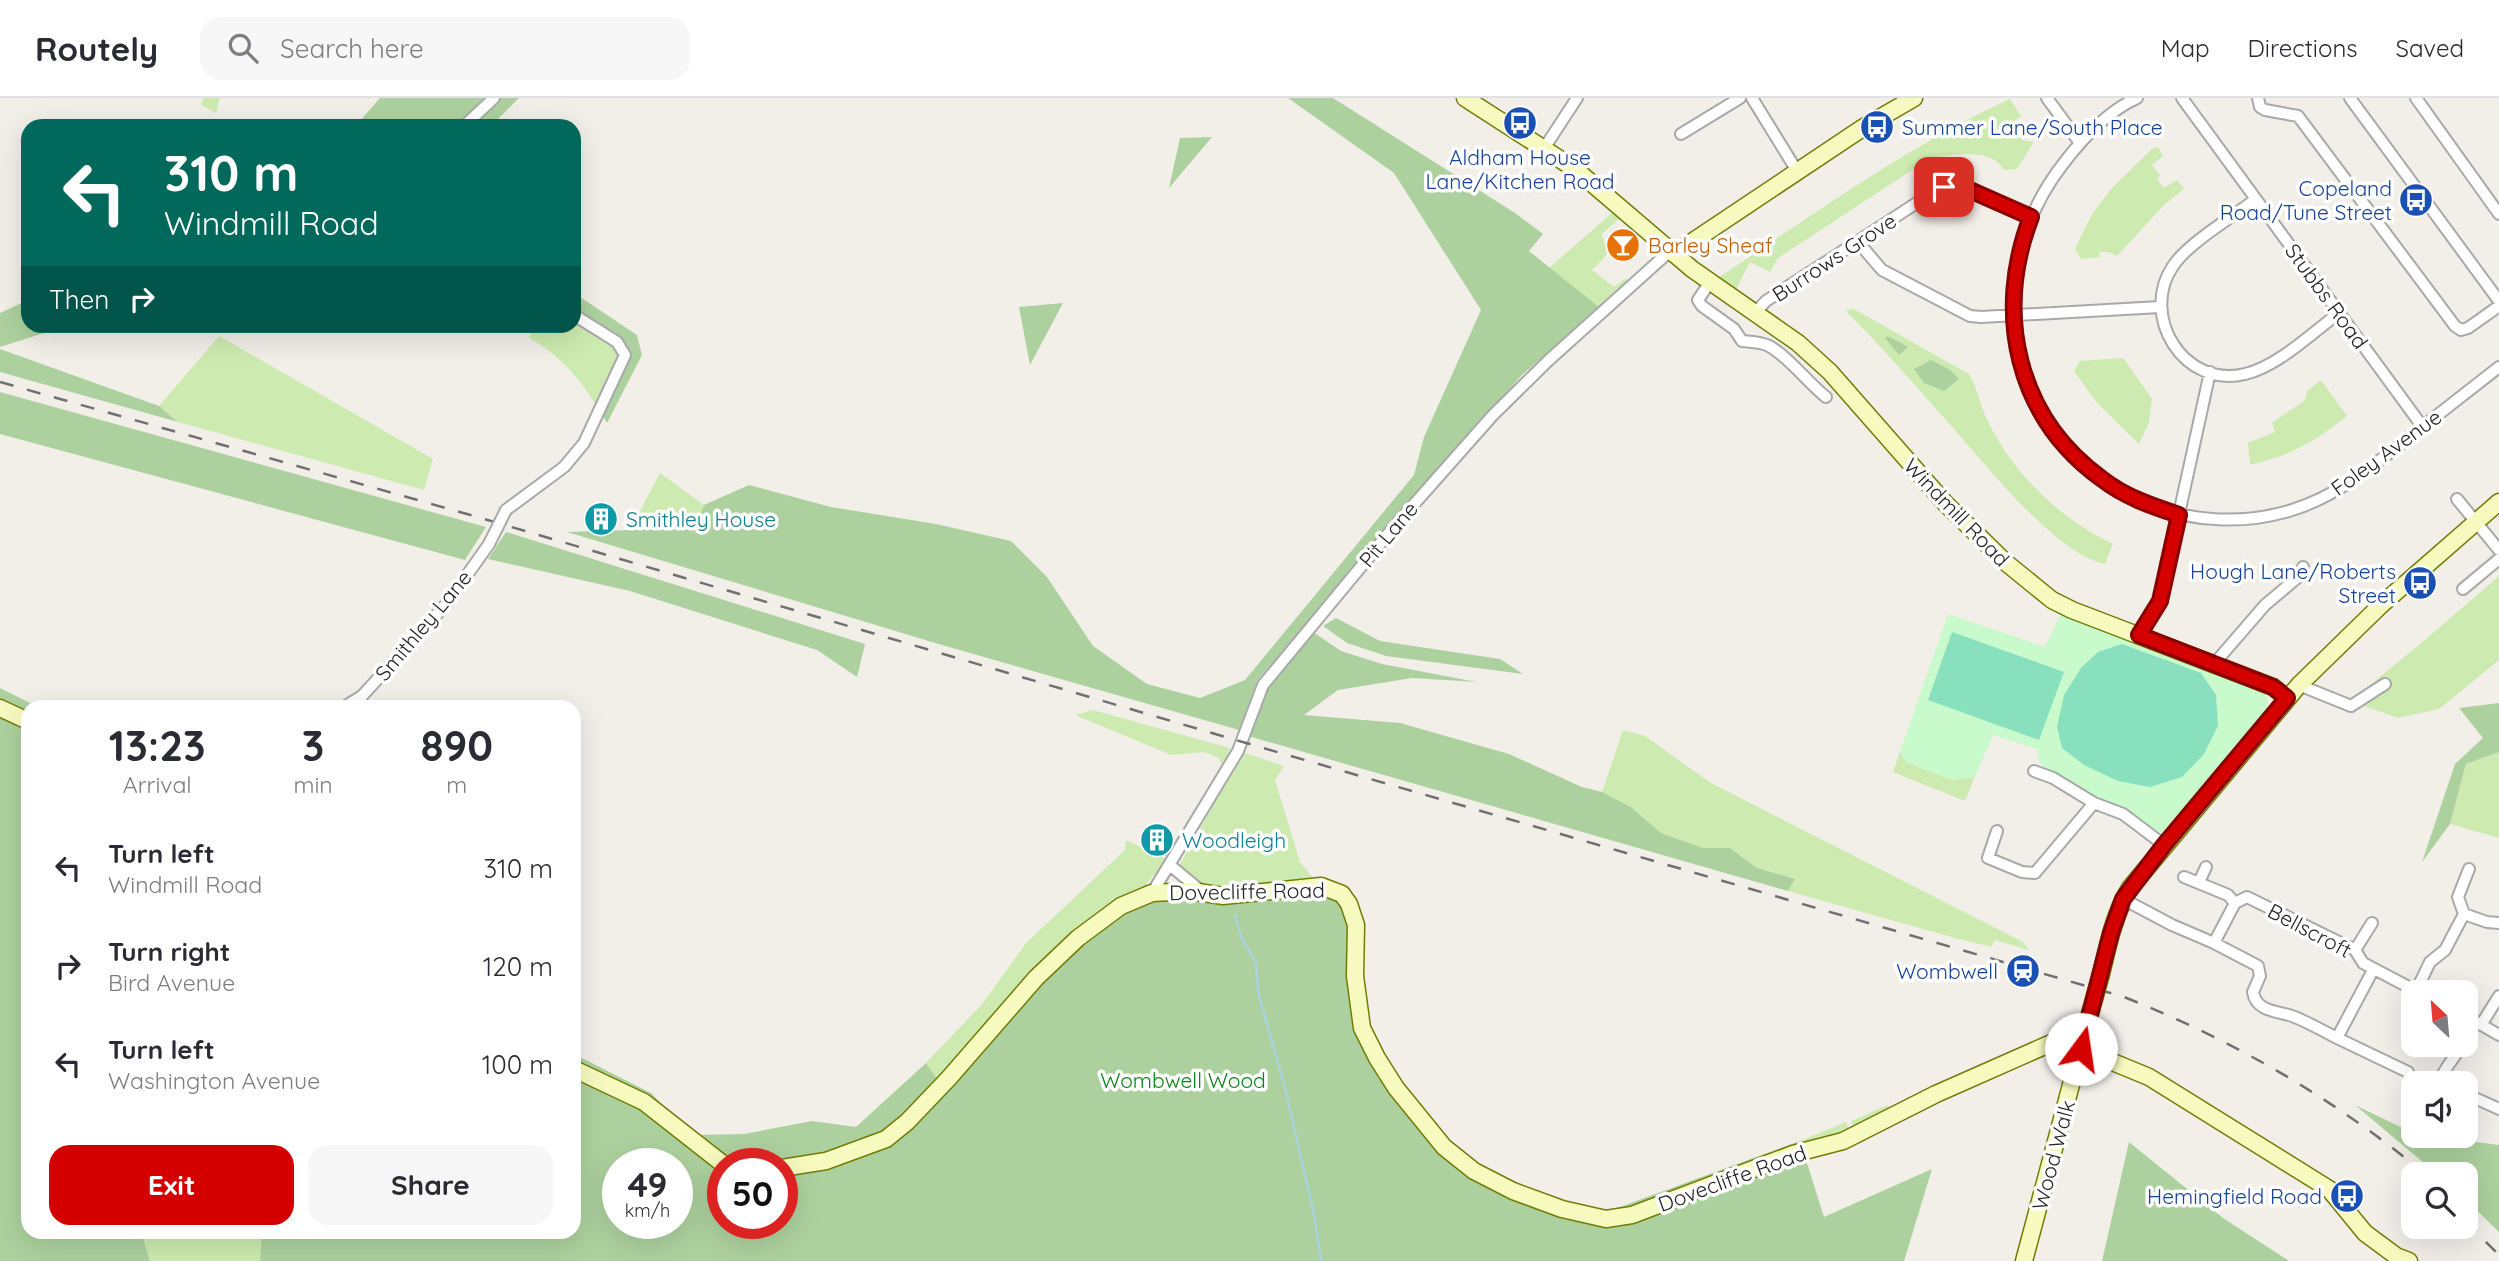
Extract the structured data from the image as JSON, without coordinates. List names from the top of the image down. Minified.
{"streets":{"street":["Burrows Grove","Stubbs Road","Foley Avenue","Windmill Road","Pit Lane","Smithley Lane","Dovecliffe Road","Bellscroft","Wood Walk"]},"crossings":[["Burrows Grove","Foley Avenue"],["Burrows Grove","Windmill Road"],["Stubbs Road","Foley Avenue"],["Windmill Road","Pit Lane"],["Windmill Road","Wood Walk"],["Pit Lane","Dovecliffe Road"],["Dovecliffe Road","Wood Walk"]],"parks":["Wombwell Wood"],"places":{"bus stop":["Aldham House Lane/Kitchen Road","Summer Lane/South Place","Copeland Road/Tune Street","Hough Lane/Roberts Street","Hemingfield Road"],"bar":["Barley Sheaf"],"building":["Smithley House","Woodleigh"],"station":["Wombwell"]},"north":"top left","page":{"header":"Routely","search":"Search here","nav":["Map","Directions","Saved"],"turn":["310 m","Windmill Road"],"then":"Then","eta":["13:23","Arrival","3","min","890","m"],"list":[{"name":"Turn left","note":"Windmill Road","value":"310 m"},{"name":"Turn right","note":"Bird Avenue","value":"120 m"},{"name":"Turn left","note":"Washington Avenue","value":"100 m"}],"buttons":["Exit","Share"],"speed":"49 km/h","limit":"50"}}
